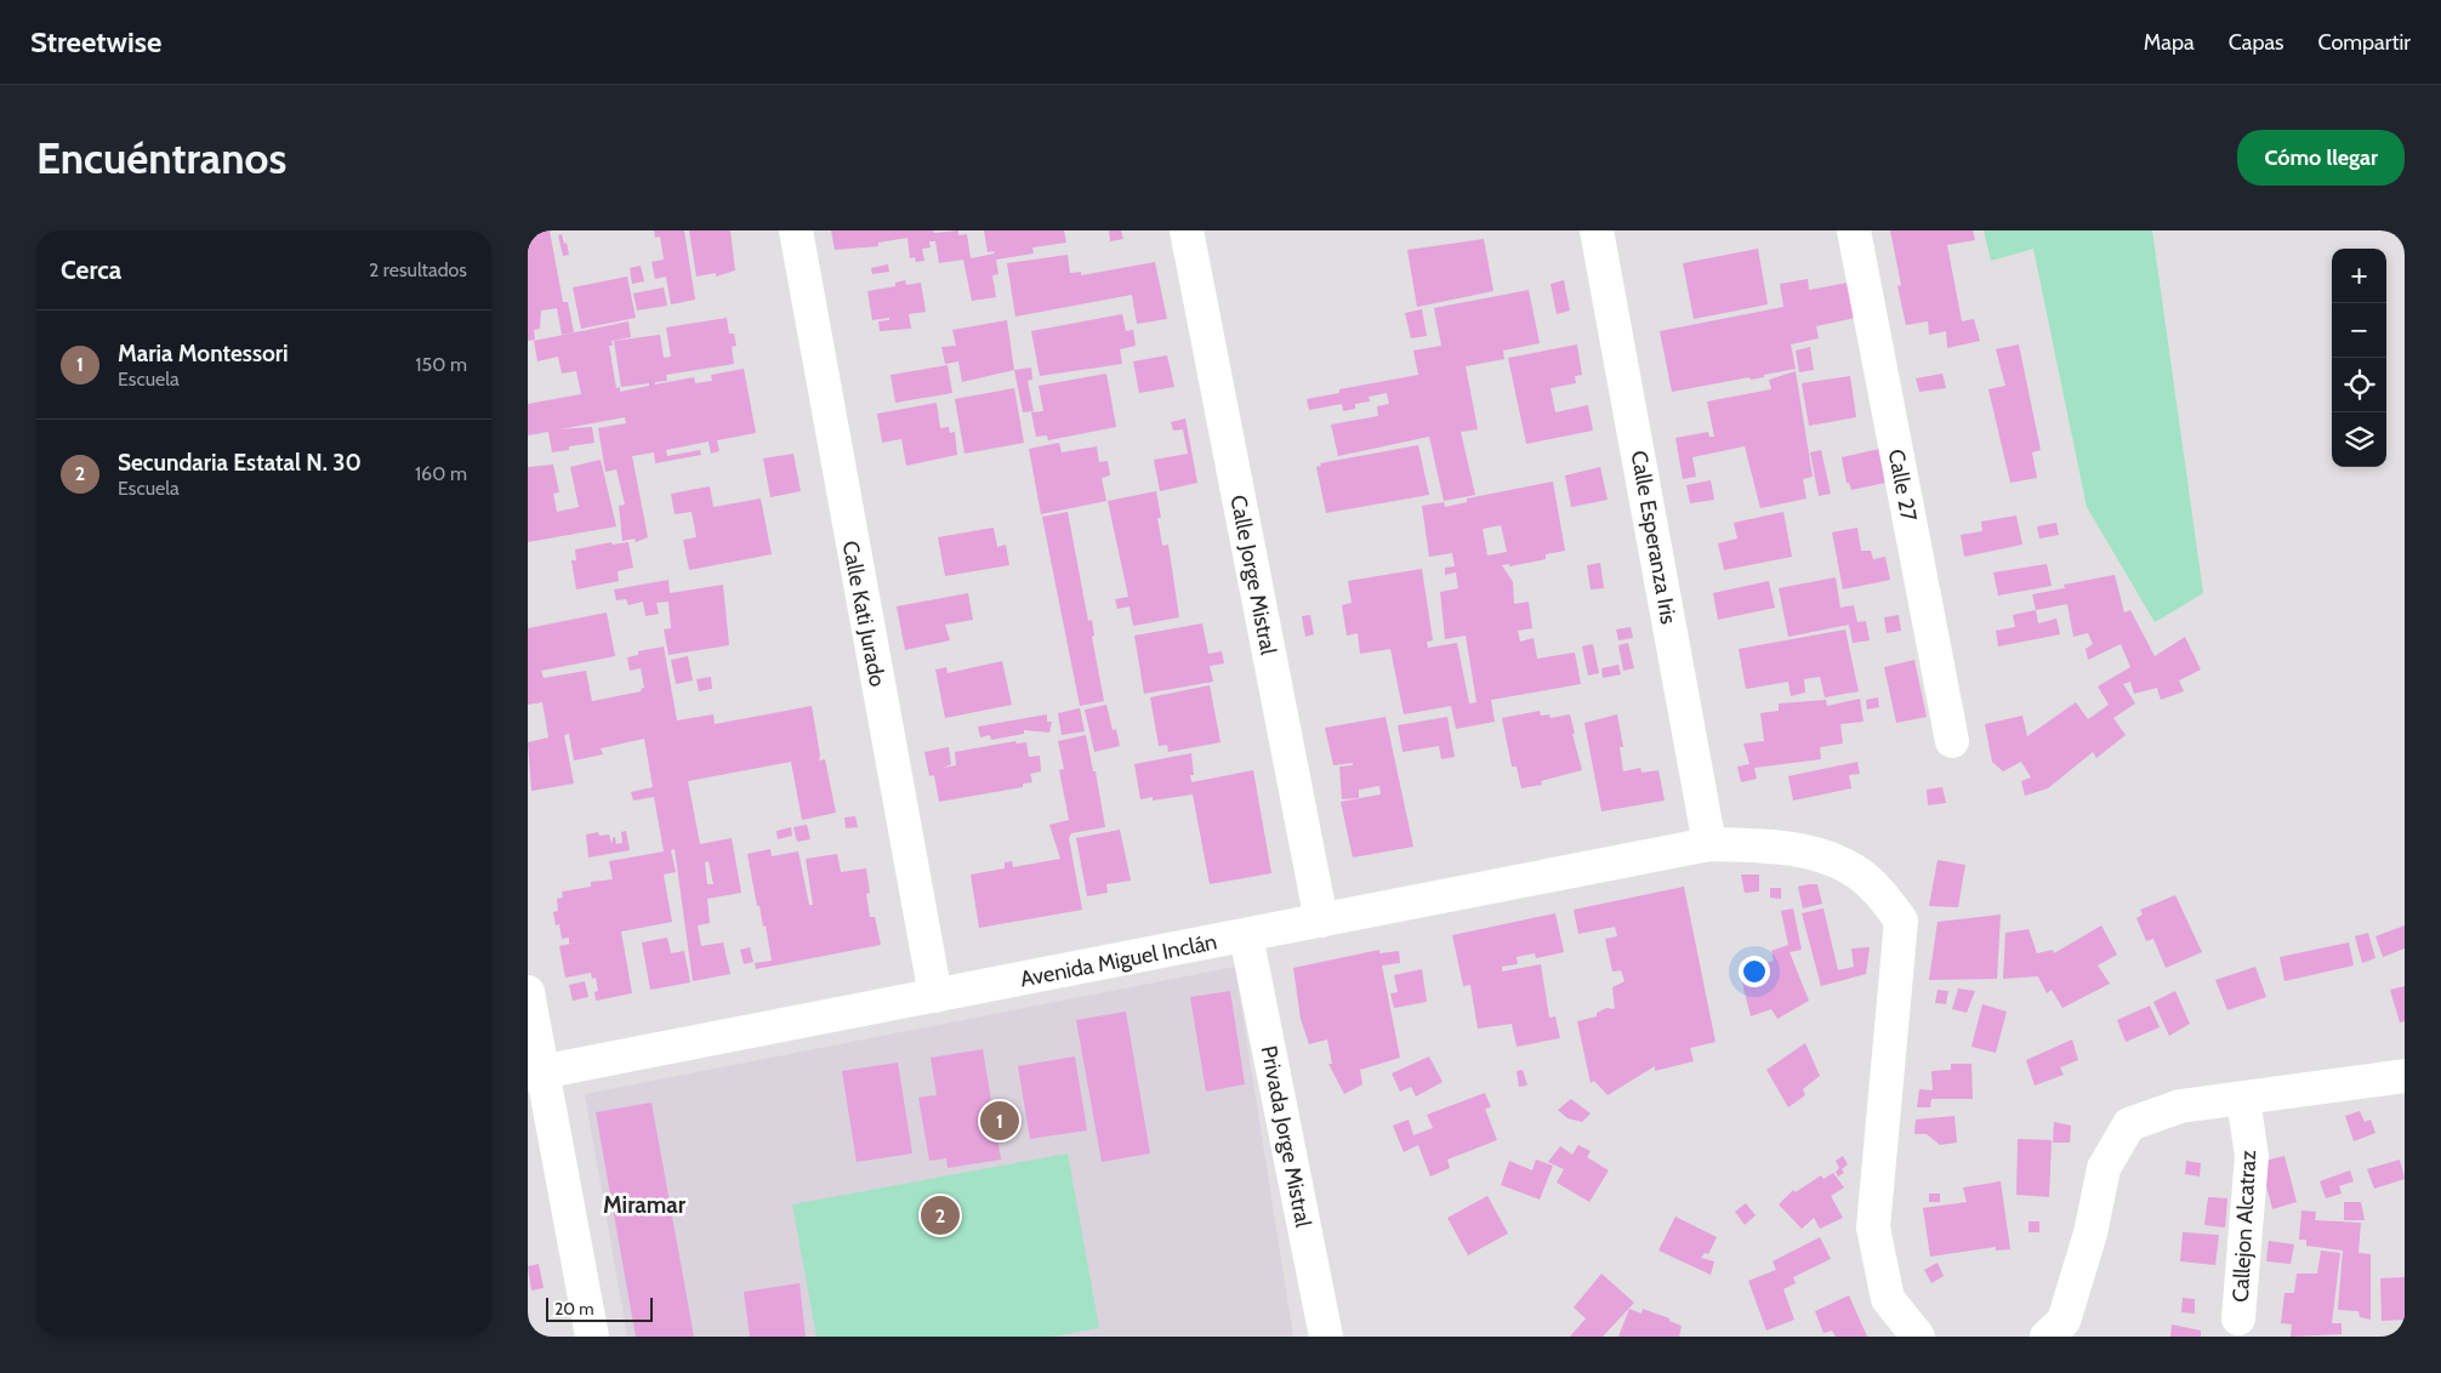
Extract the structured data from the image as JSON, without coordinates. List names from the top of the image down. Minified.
{"streets":{"street":["Calle 27","Calle Esperanza Iris","Calle Jorge Mistral","Calle Kati Jurado","Avenida Miguel Inclán","Privada Jorge Mistral","Callejon Alcatraz"]},"crossings":[["Calle Esperanza Iris","Avenida Miguel Inclán"],["Calle Jorge Mistral","Avenida Miguel Inclán"],["Calle Kati Jurado","Avenida Miguel Inclán"],["Avenida Miguel Inclán","Privada Jorge Mistral"]],"districts":["Miramar"],"scale_bar":"20 m","page":{"header":"Streetwise","nav":["Mapa","Capas","Compartir"],"buttons":"Cómo llegar","title":"Encuéntranos","heading":["Cerca","2 resultados"],"map_buttons":["+","−"],"list":[{"mark":"1","name":"Maria Montessori","note":"Escuela","value":"150 m"},{"mark":"2","name":"Secundaria Estatal N. 30","note":"Escuela","value":"160 m"}],"pins":["1","2"],"scale":"20 m"}}
